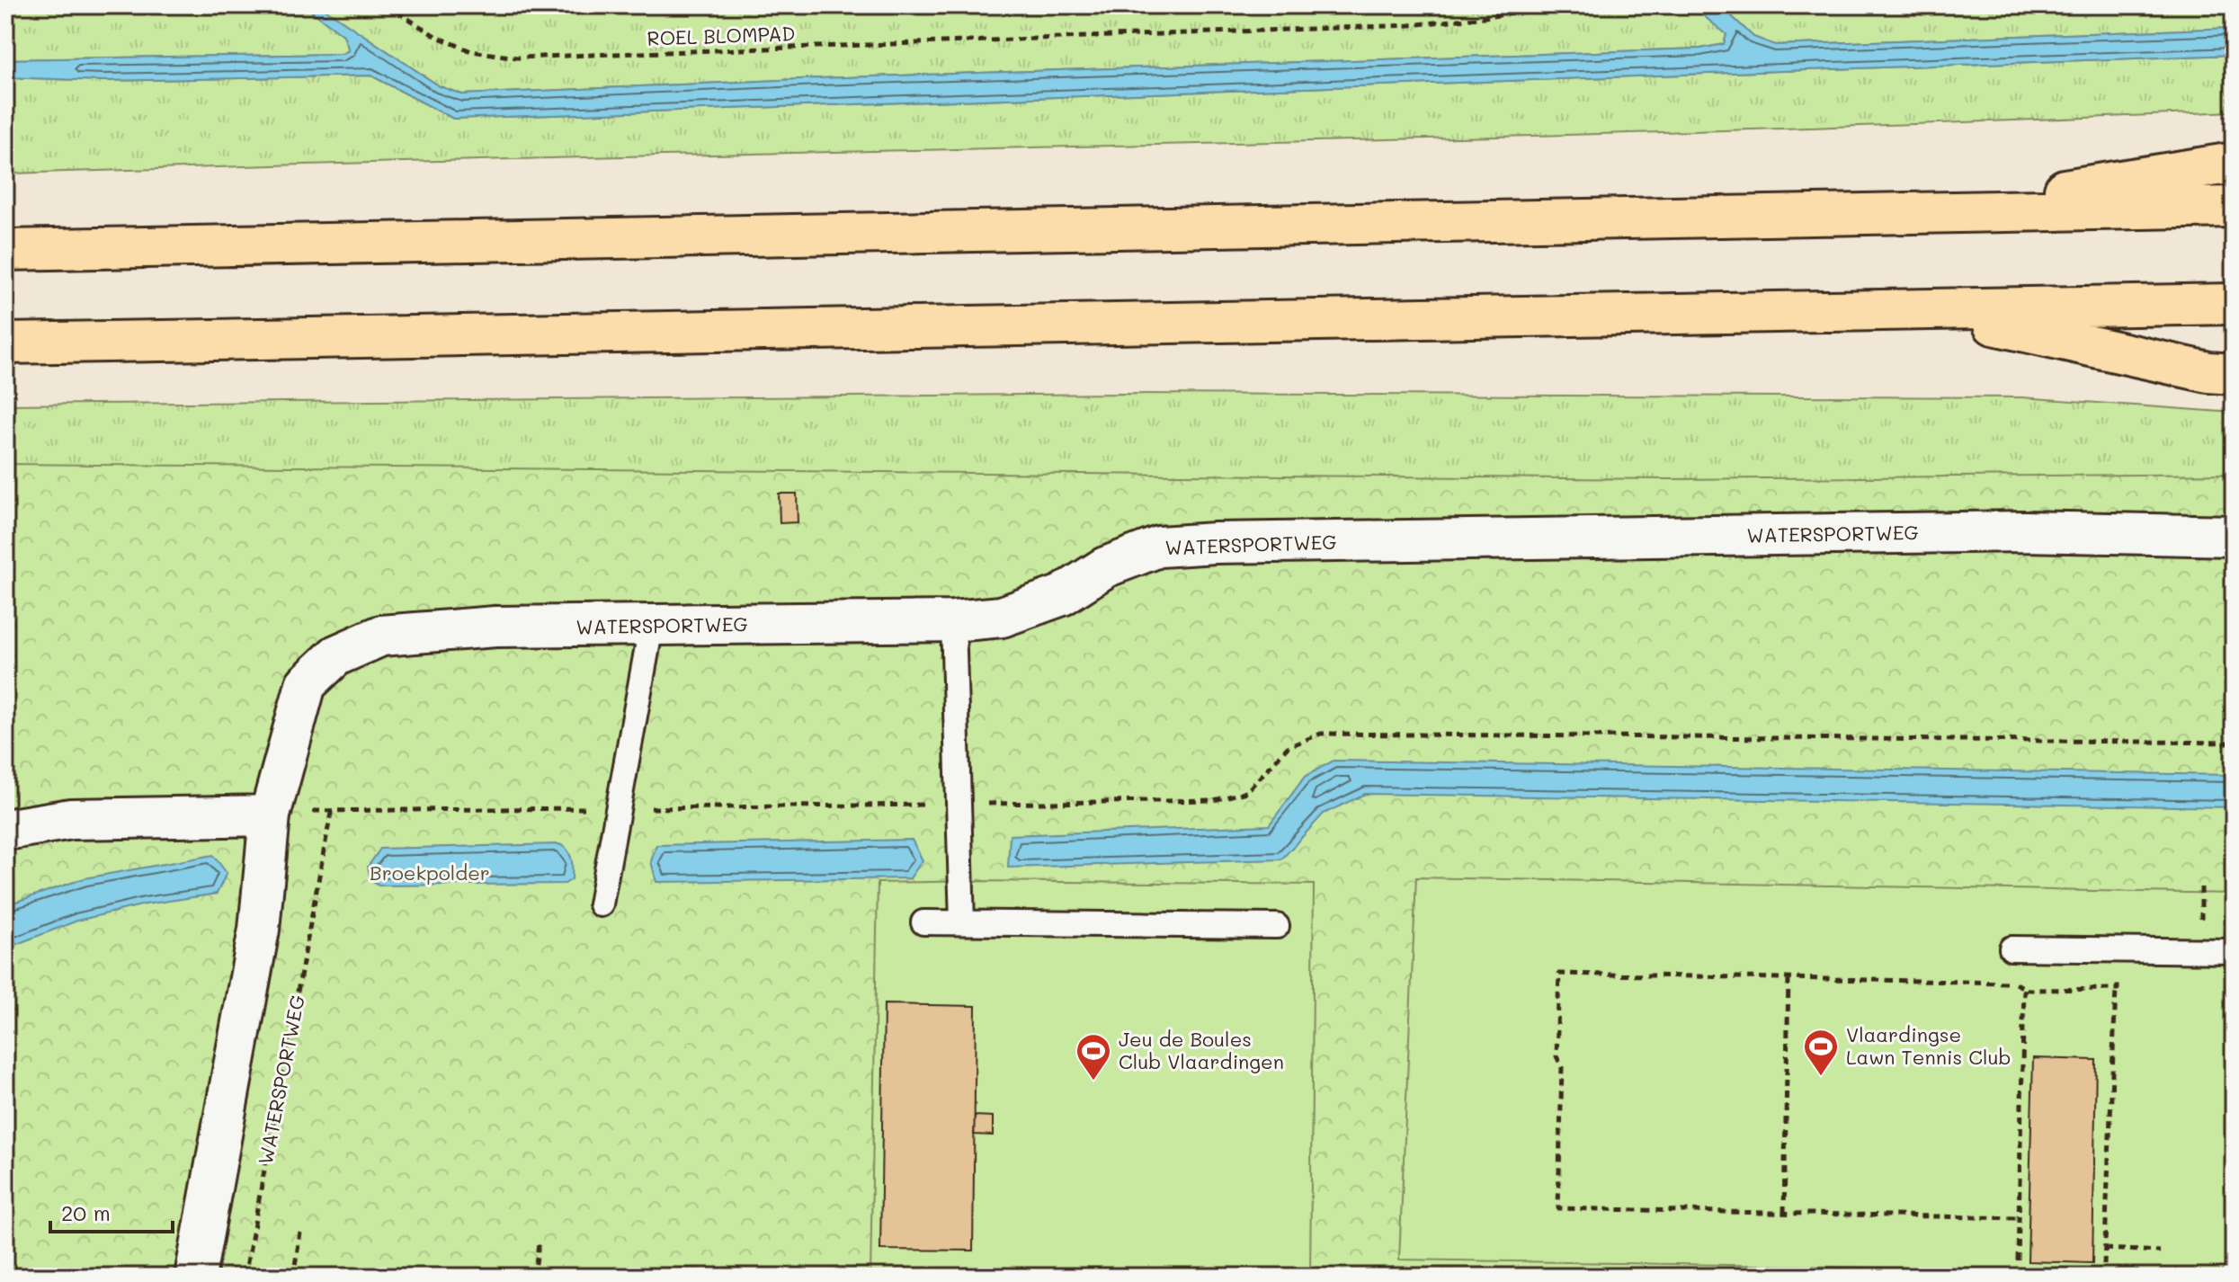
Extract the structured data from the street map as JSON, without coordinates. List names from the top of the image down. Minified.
{"streets":{"street":["WATERSPORTWEG"],"path":["ROEL BLOMPAD"]},"parks":["Broekpolder"],"places":{"sports":["Vlaardingse Lawn Tennis Club","Jeu de Boules Club Vlaardingen"]},"scale_bar":"20 m"}
